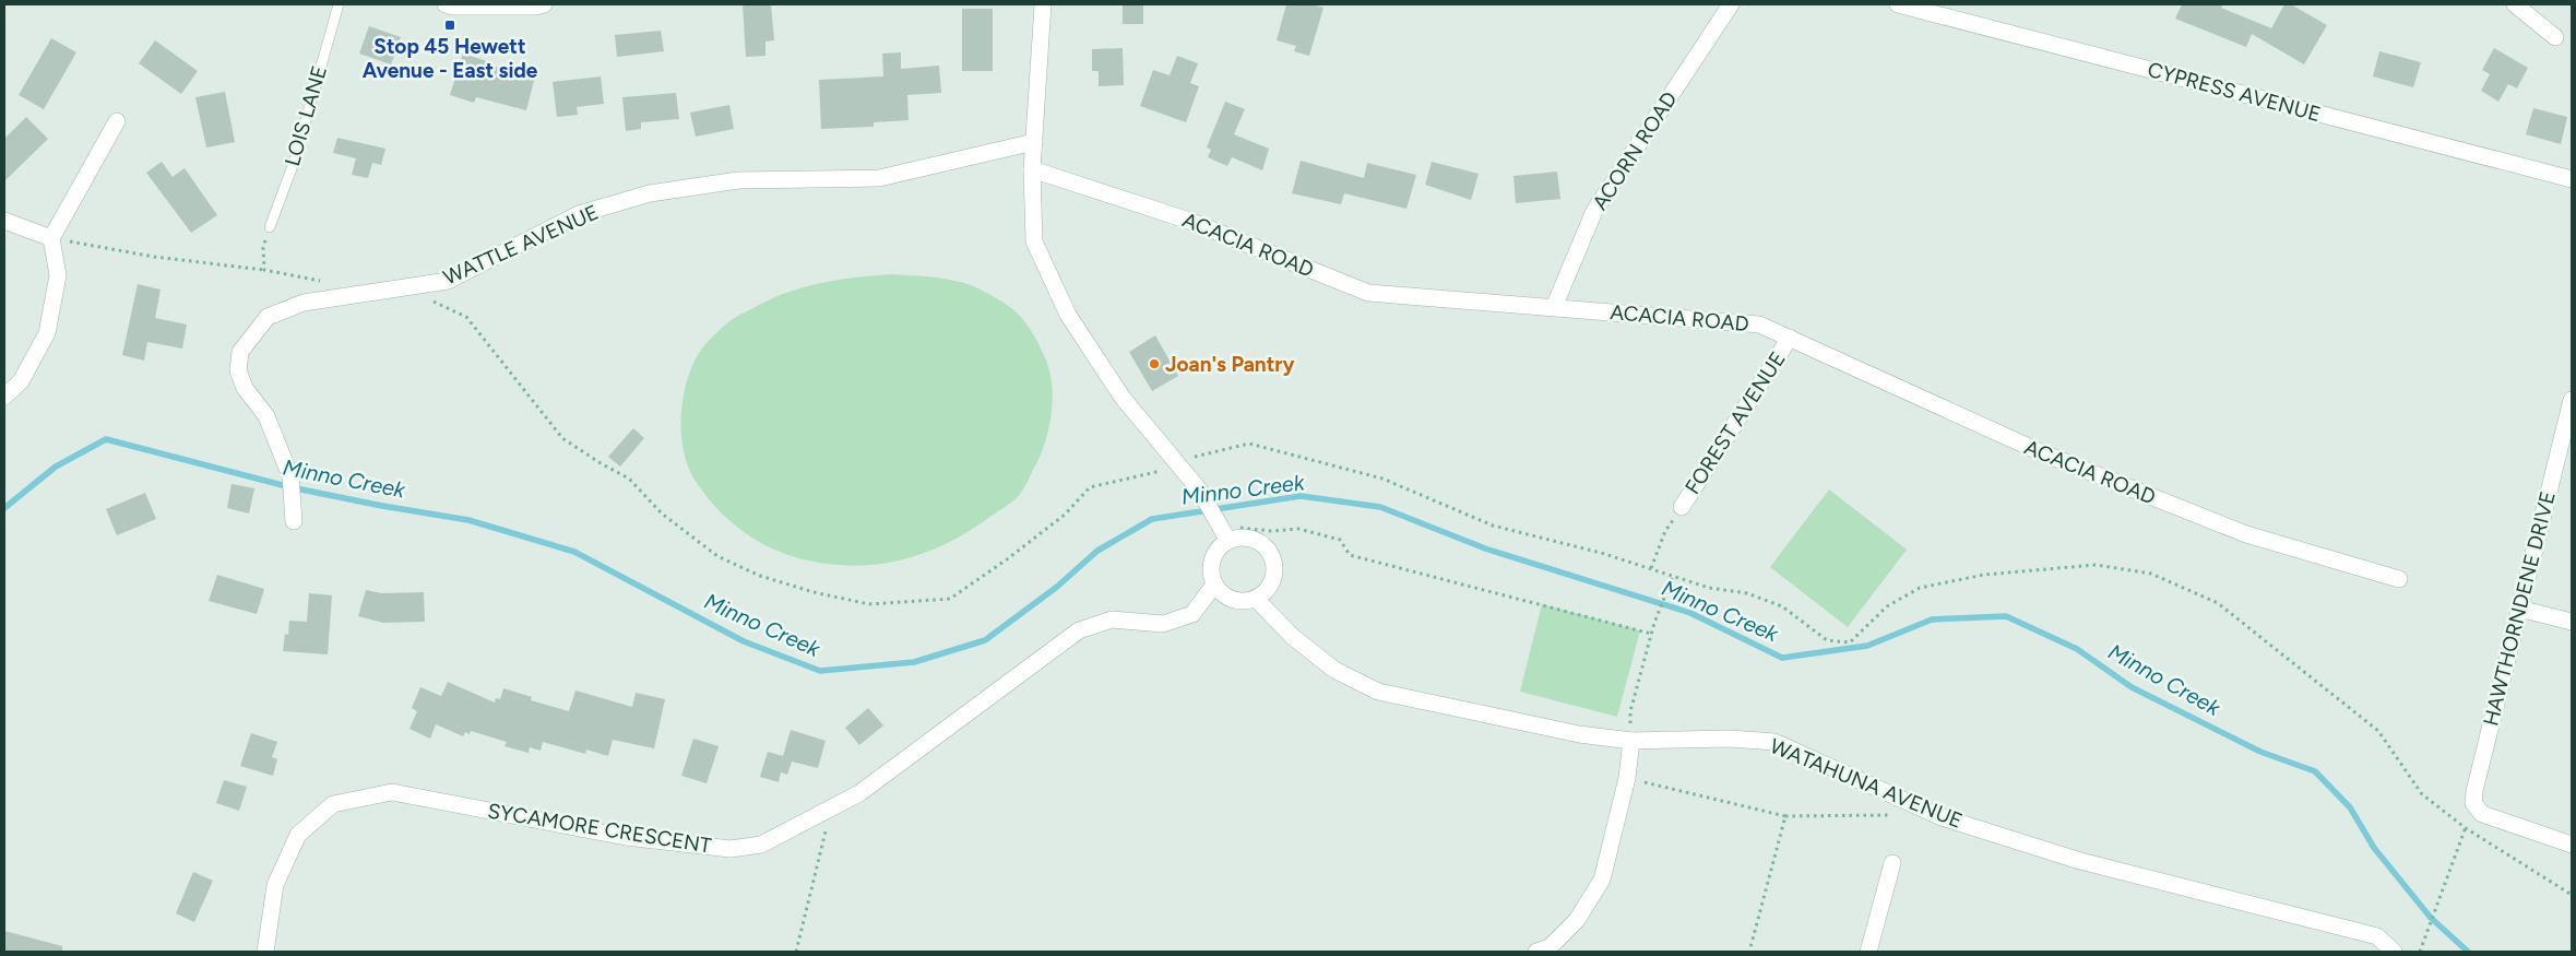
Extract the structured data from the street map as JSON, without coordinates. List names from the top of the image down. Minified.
{"streets":{"street":["CYPRESS AVENUE","ACORN ROAD","WATTLE AVENUE","ACACIA ROAD","FOREST AVENUE","HAWTHORNDENE DRIVE","WATAHUNA AVENUE","SYCAMORE CRESCENT"],"lane":["LOIS LANE"]},"crossings":[["ACORN ROAD","ACACIA ROAD"],["ACACIA ROAD","FOREST AVENUE"],["WATAHUNA AVENUE","SYCAMORE CRESCENT"]],"water":["Minno Creek"],"places":{"transit":["Stop 45 Hewett Avenue - East side"],"other":["Joan's Pantry"]}}
